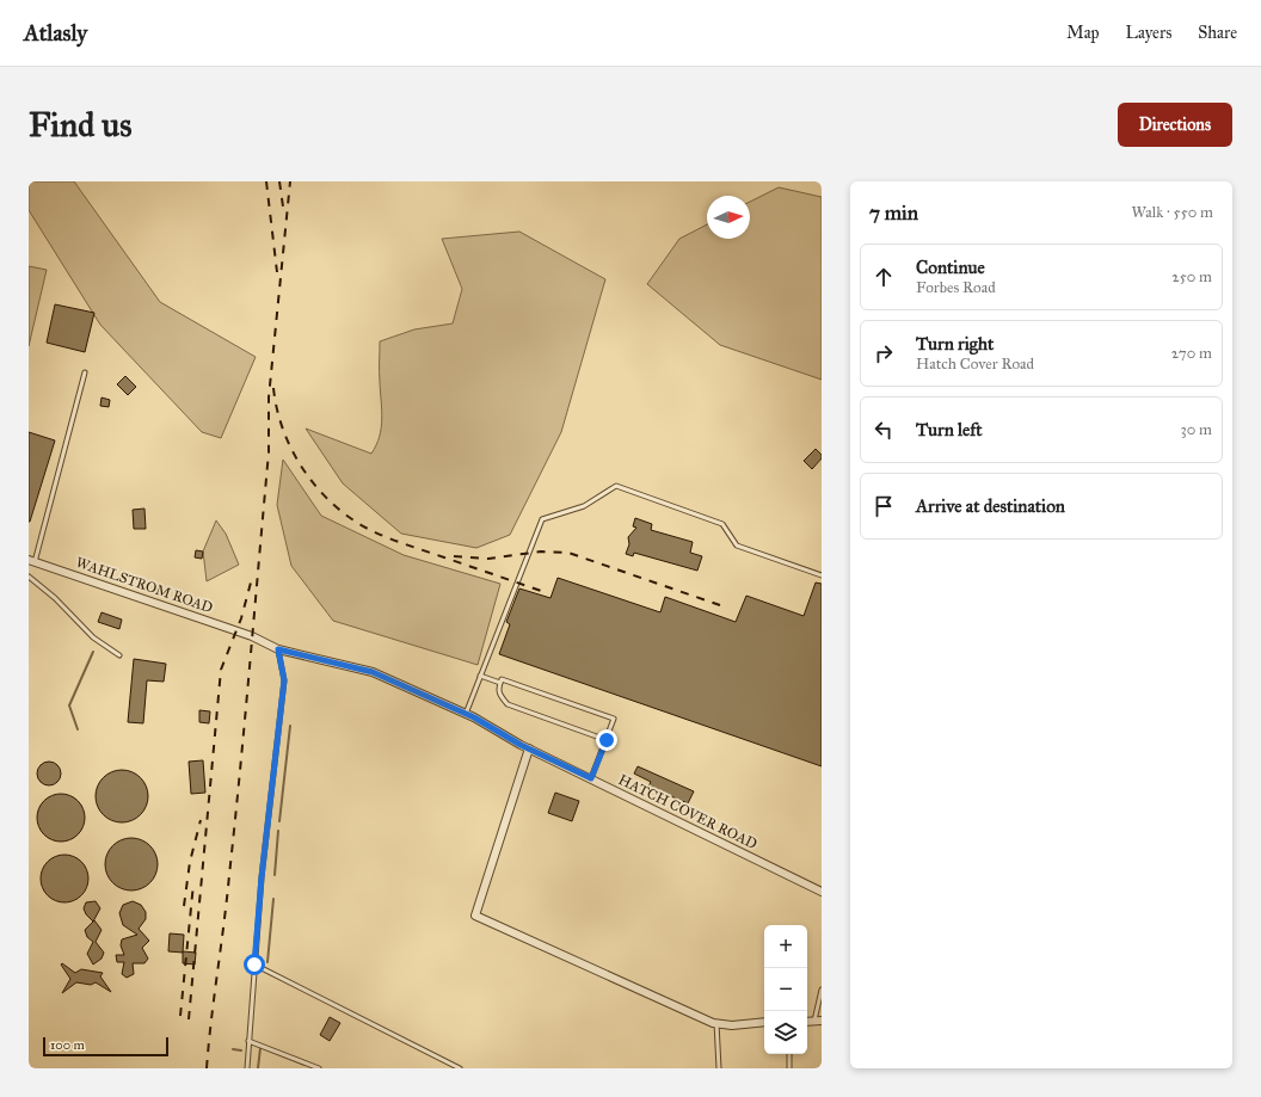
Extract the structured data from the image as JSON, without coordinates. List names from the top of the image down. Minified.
{"streets":{"street":["WAHLSTROM ROAD","HATCH COVER ROAD"]},"crossings":[["WAHLSTROM ROAD","HATCH COVER ROAD"]],"scale_bar":"100 m","north":"right","page":{"header":"Atlasly","nav":["Map","Layers","Share"],"buttons":"Directions","title":"Find us","heading":["7 min","Walk · 550 m"],"list":[["Continue","Forbes Road","250 m"],["Turn right","Hatch Cover Road","270 m"],["Turn left","30 m"],"Arrive at destination"],"map_buttons":["+","−"],"scale":"100 m"}}
